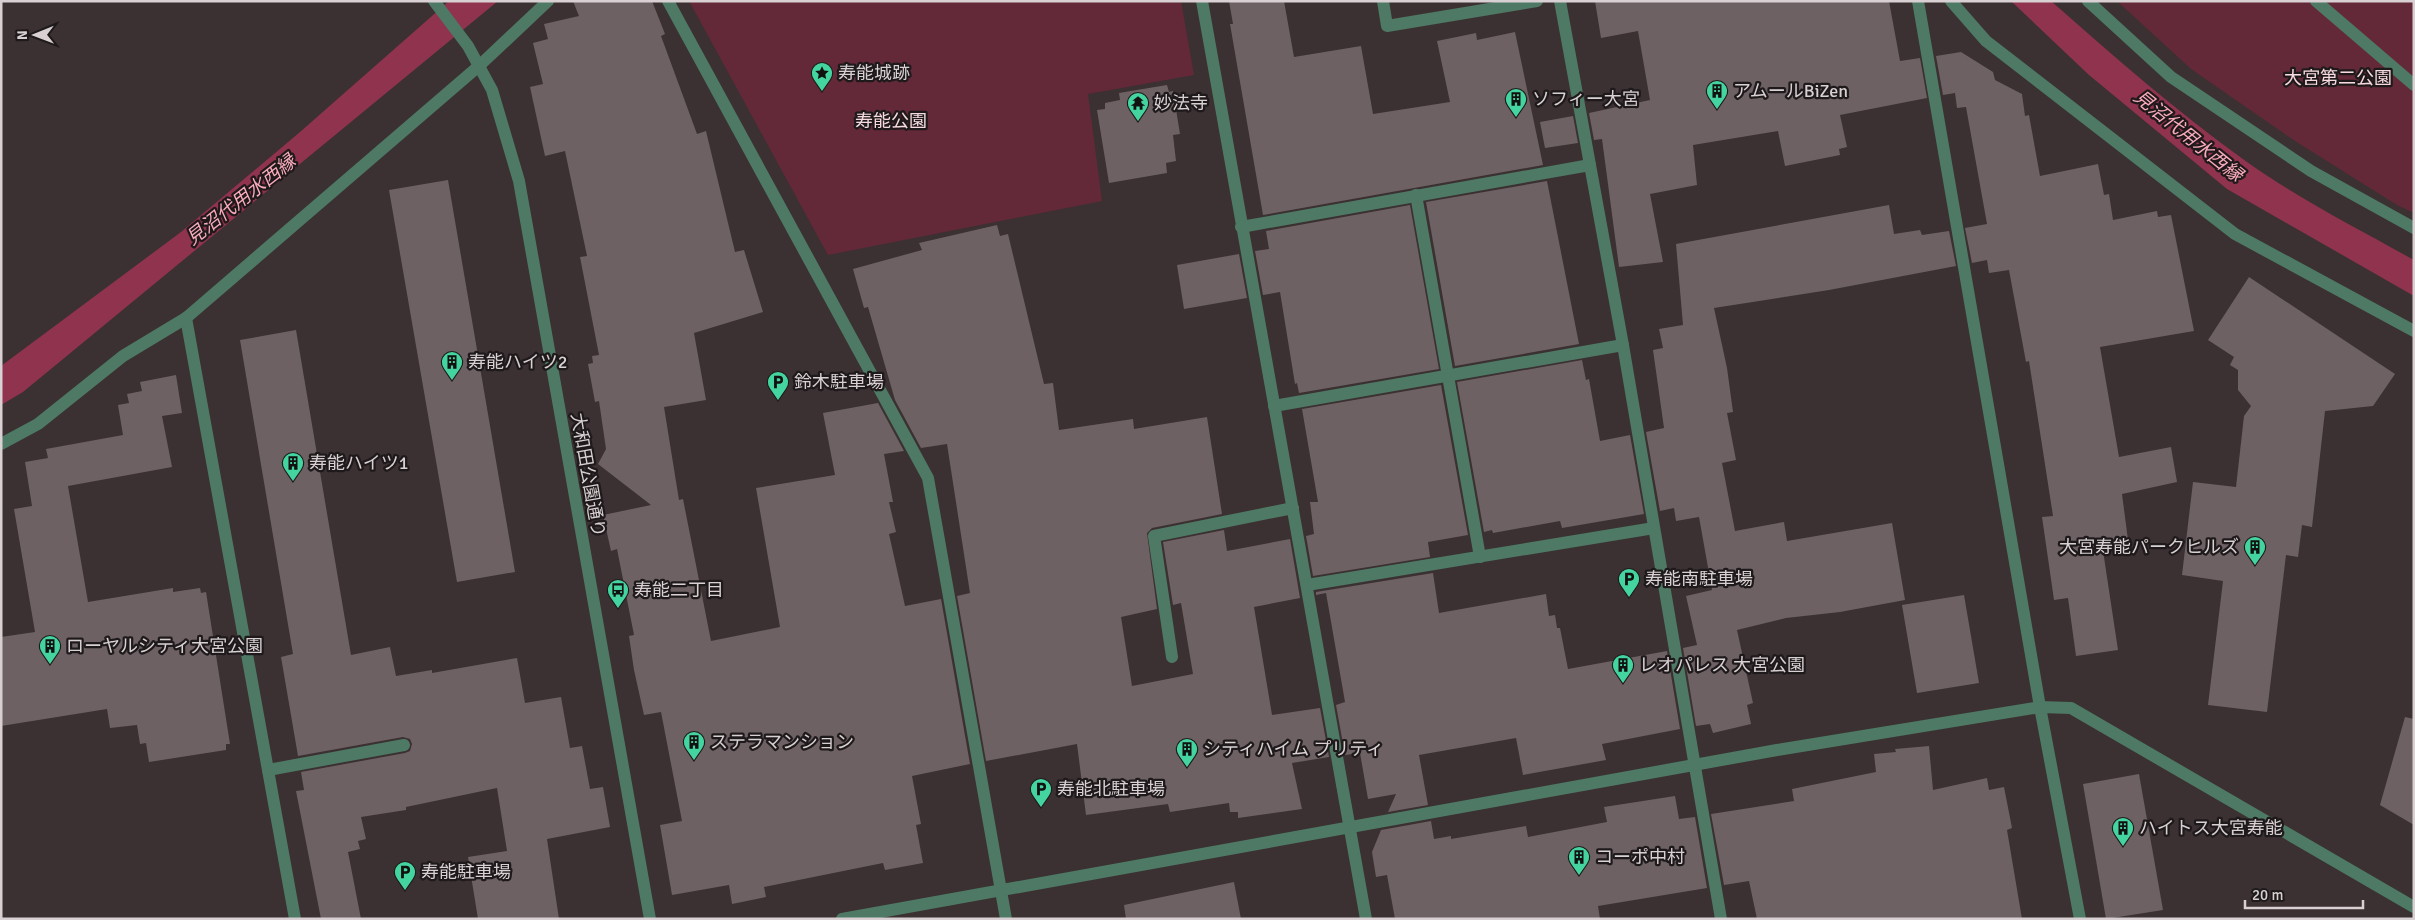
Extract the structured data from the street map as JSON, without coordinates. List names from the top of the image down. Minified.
{"streets":{"street":["大和田公園通り"]},"water":["見沼代用水西縁"],"parks":["大宮第二公園","寿能公園"],"places":{"place":["寿能城跡"],"building":["アムールBiZen","ソフィー大宮","寿能ハイツ2","寿能ハイツ1","大宮寿能パークヒルズ","ローヤルシティ大宮公園","レオパレス 大宮公園","ステラマンション","シティハイム プリティ","ハイトス大宮寿能","コーポ中村"],"temple":["妙法寺"],"parking":["鈴木駐車場","寿能南駐車場","寿能北駐車場","寿能駐車場"],"bus stop":["寿能二丁目"]},"scale_bar":"20 m","north":"left"}
